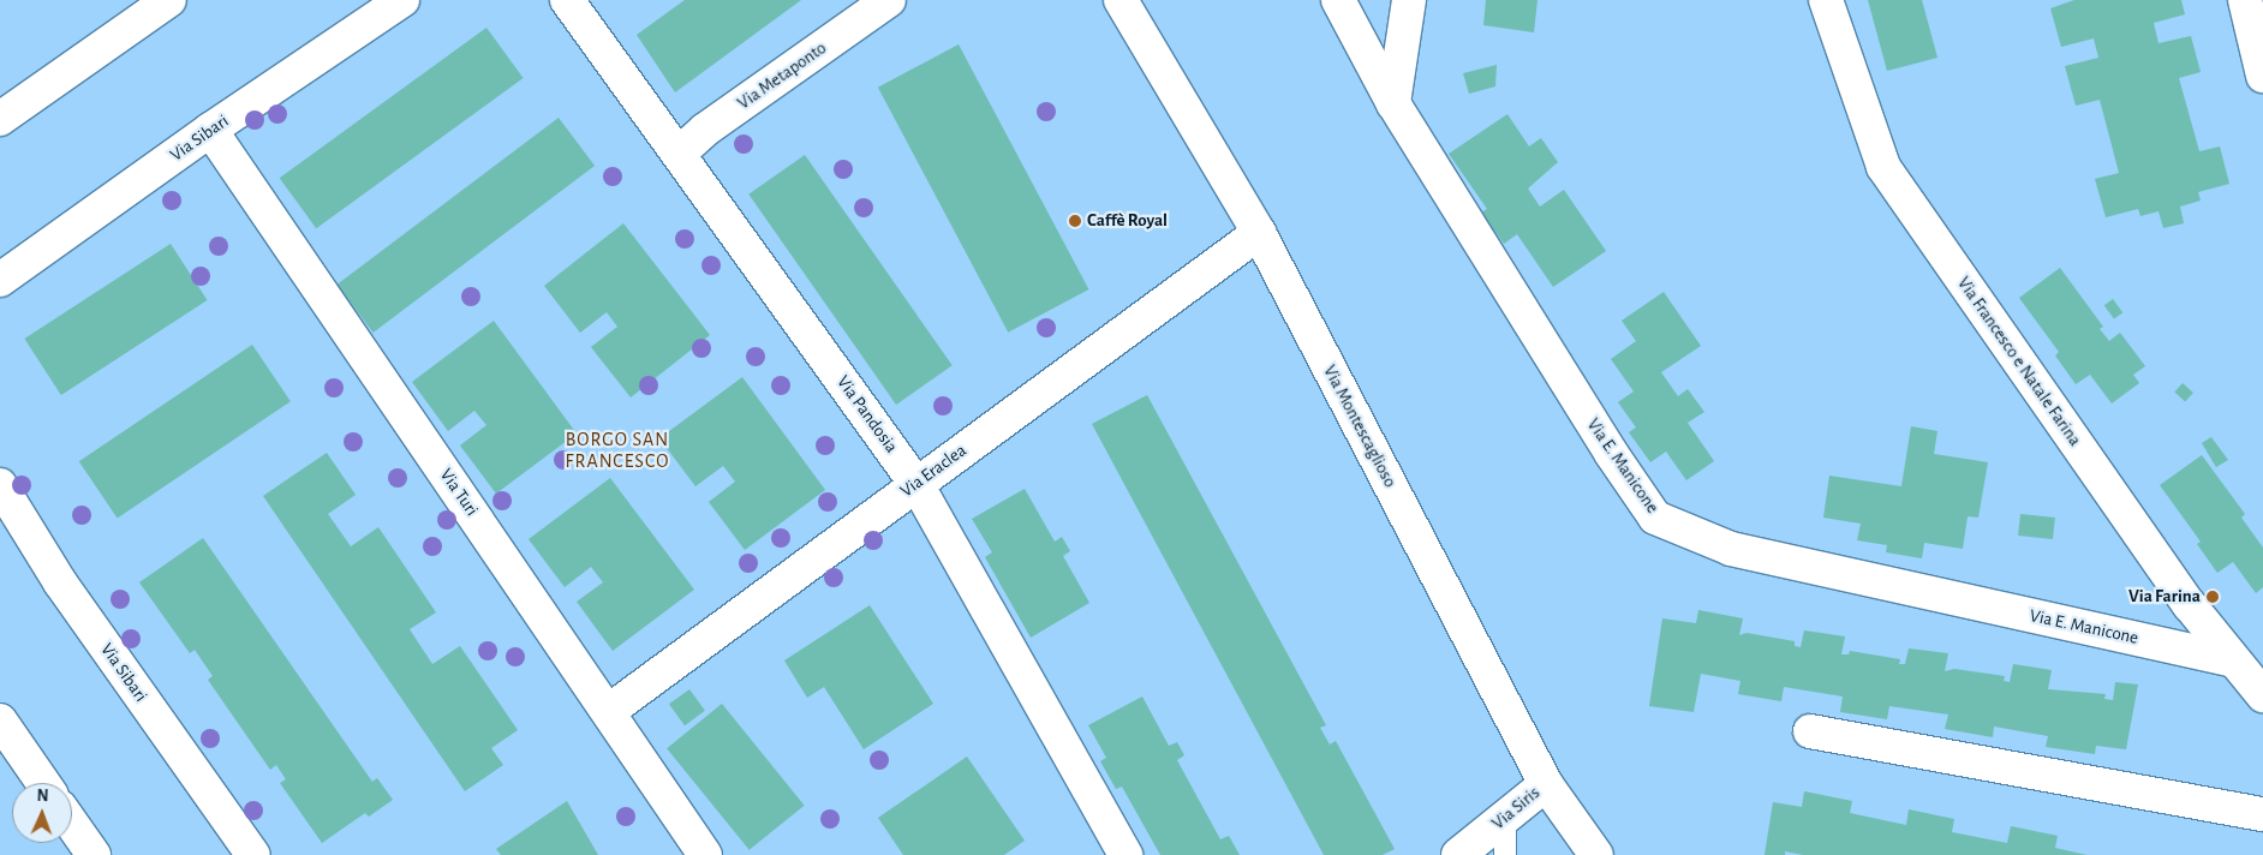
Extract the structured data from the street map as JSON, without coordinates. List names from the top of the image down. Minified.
{"streets":{"street":["Via Metaponto","Via Sibari","Via Francesco e Natale Farina","Via Pandosia","Via Montescaglioso","Via E. Manicone","Via Eraclea","Via Turi","Via Siris"]},"crossings":[["Via Metaponto","Via Pandosia"],["Via Sibari","Via Turi"],["Via Francesco e Natale Farina","Via E. Manicone"],["Via Pandosia","Via Eraclea"],["Via Montescaglioso","Via Eraclea"],["Via Montescaglioso","Via Siris"],["Via Eraclea","Via Turi"]],"districts":["BORGO SAN FRANCESCO"],"places":["Caffè Royal","Via Farina"],"north":"top"}
